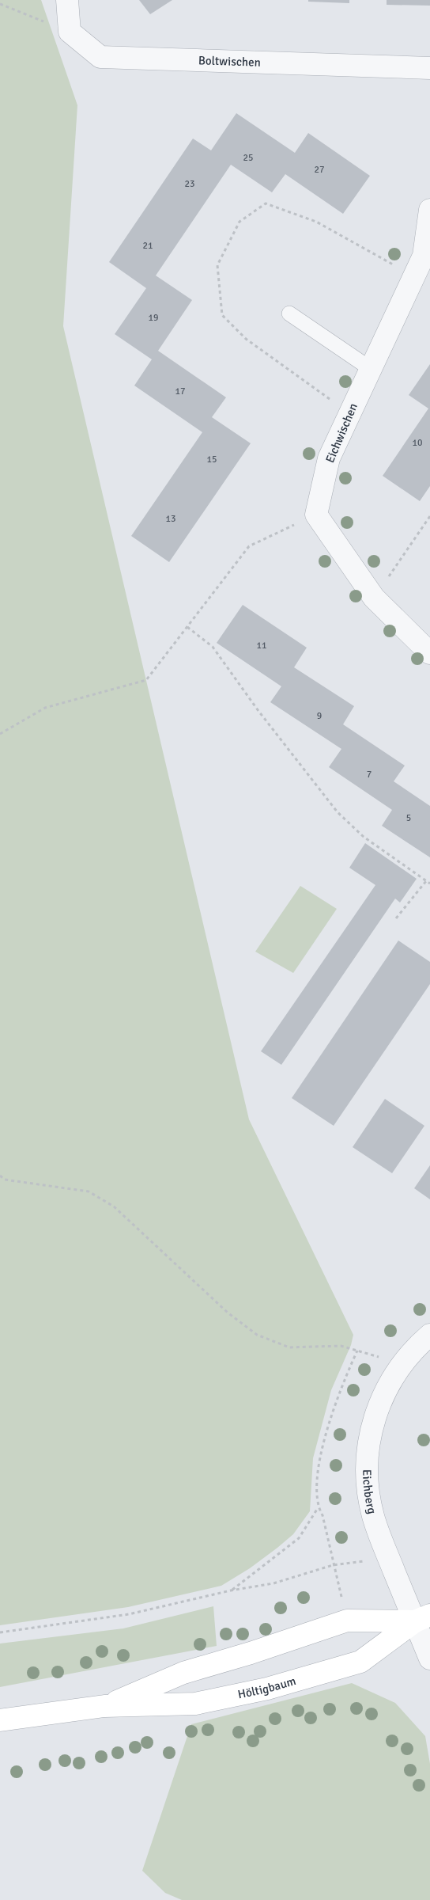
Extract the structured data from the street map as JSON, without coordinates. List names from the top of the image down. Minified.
{"streets":{"main road":["Höltigbaum"],"street":["Boltwischen","Eichwischen","Eichberg"]},"crossings":[["Eichberg","Höltigbaum"]],"house_numbers":["25","27","23","21","19","17","10","15","13","11","9","7","5"]}
